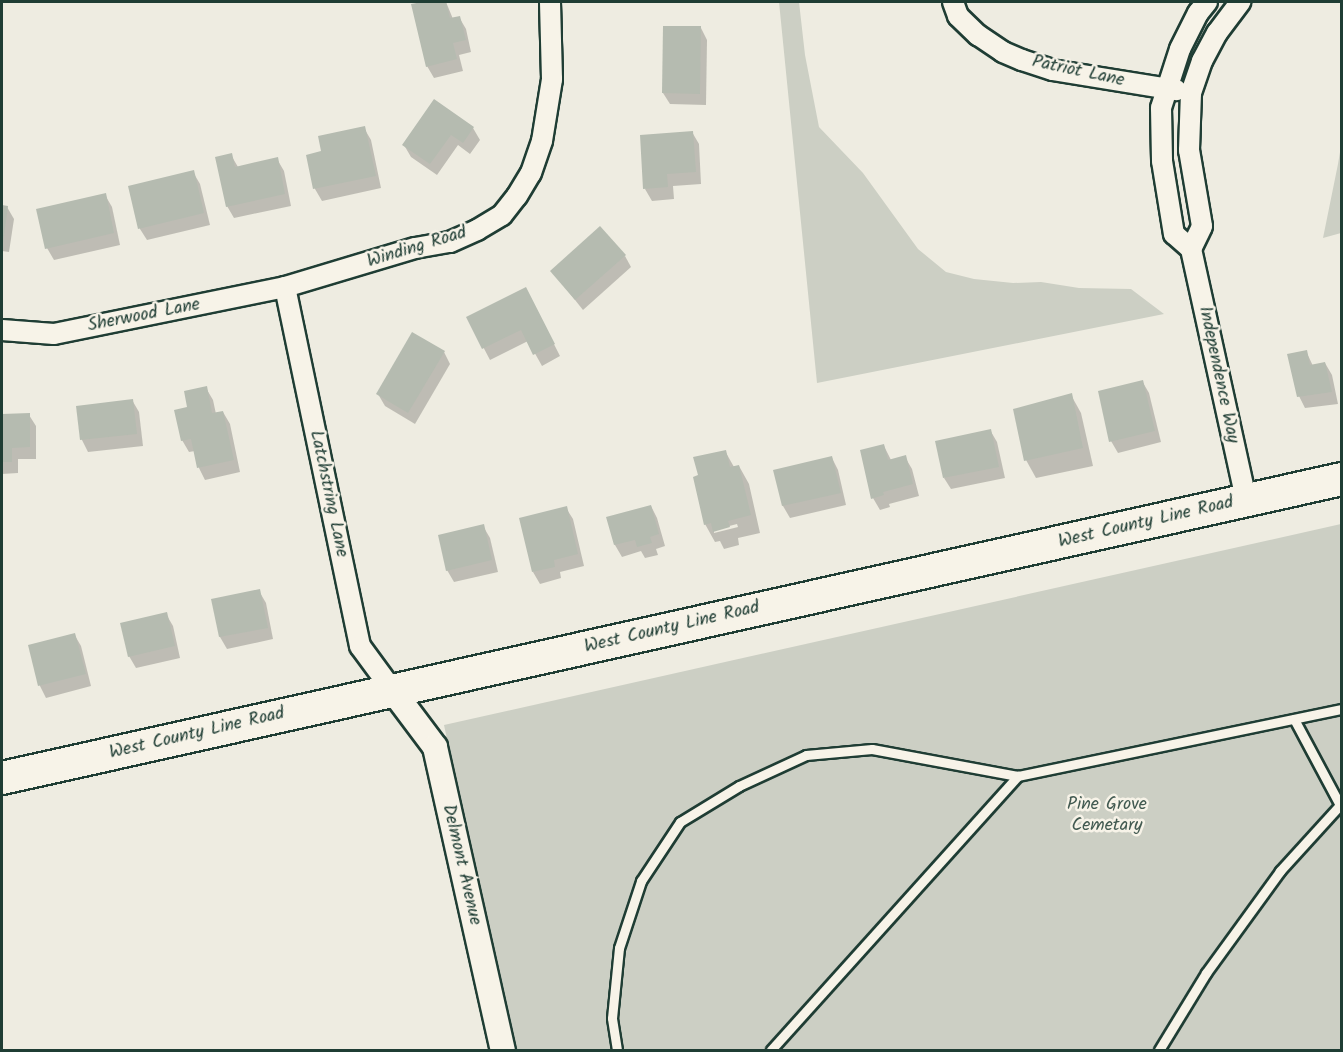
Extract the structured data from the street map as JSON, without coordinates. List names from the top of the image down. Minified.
{"streets":{"main road":["West County Line Road"],"street":["Patriot Lane","Winding Road","Sherwood Lane","Independence Way","Latchstring Lane","Delmont Avenue"]},"crossings":[["Patriot Lane","Independence Way"],["Winding Road","Sherwood Lane"],["Winding Road","Latchstring Lane"],["Sherwood Lane","Latchstring Lane"],["Independence Way","West County Line Road"],["Latchstring Lane","West County Line Road"],["Latchstring Lane","Delmont Avenue"],["West County Line Road","Delmont Avenue"]],"parks":["Pine Grove Cemetary"]}
